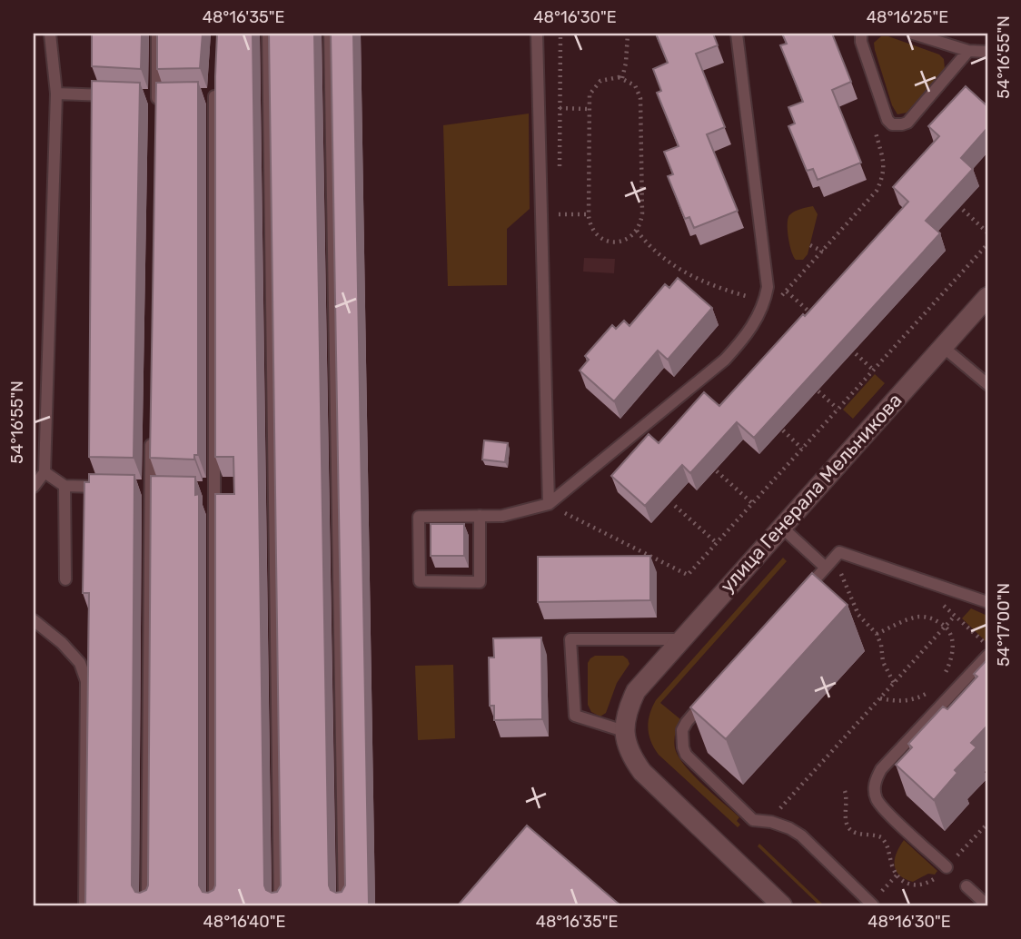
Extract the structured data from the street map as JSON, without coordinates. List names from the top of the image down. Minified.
{"streets":{"street":["улица Генерала Мельникова"]},"coordinates":["48°16'35\"E","48°16'30\"E","48°16'25\"E","54°16'55\"N","54°17'00\"N","48°16'40\"E"]}
